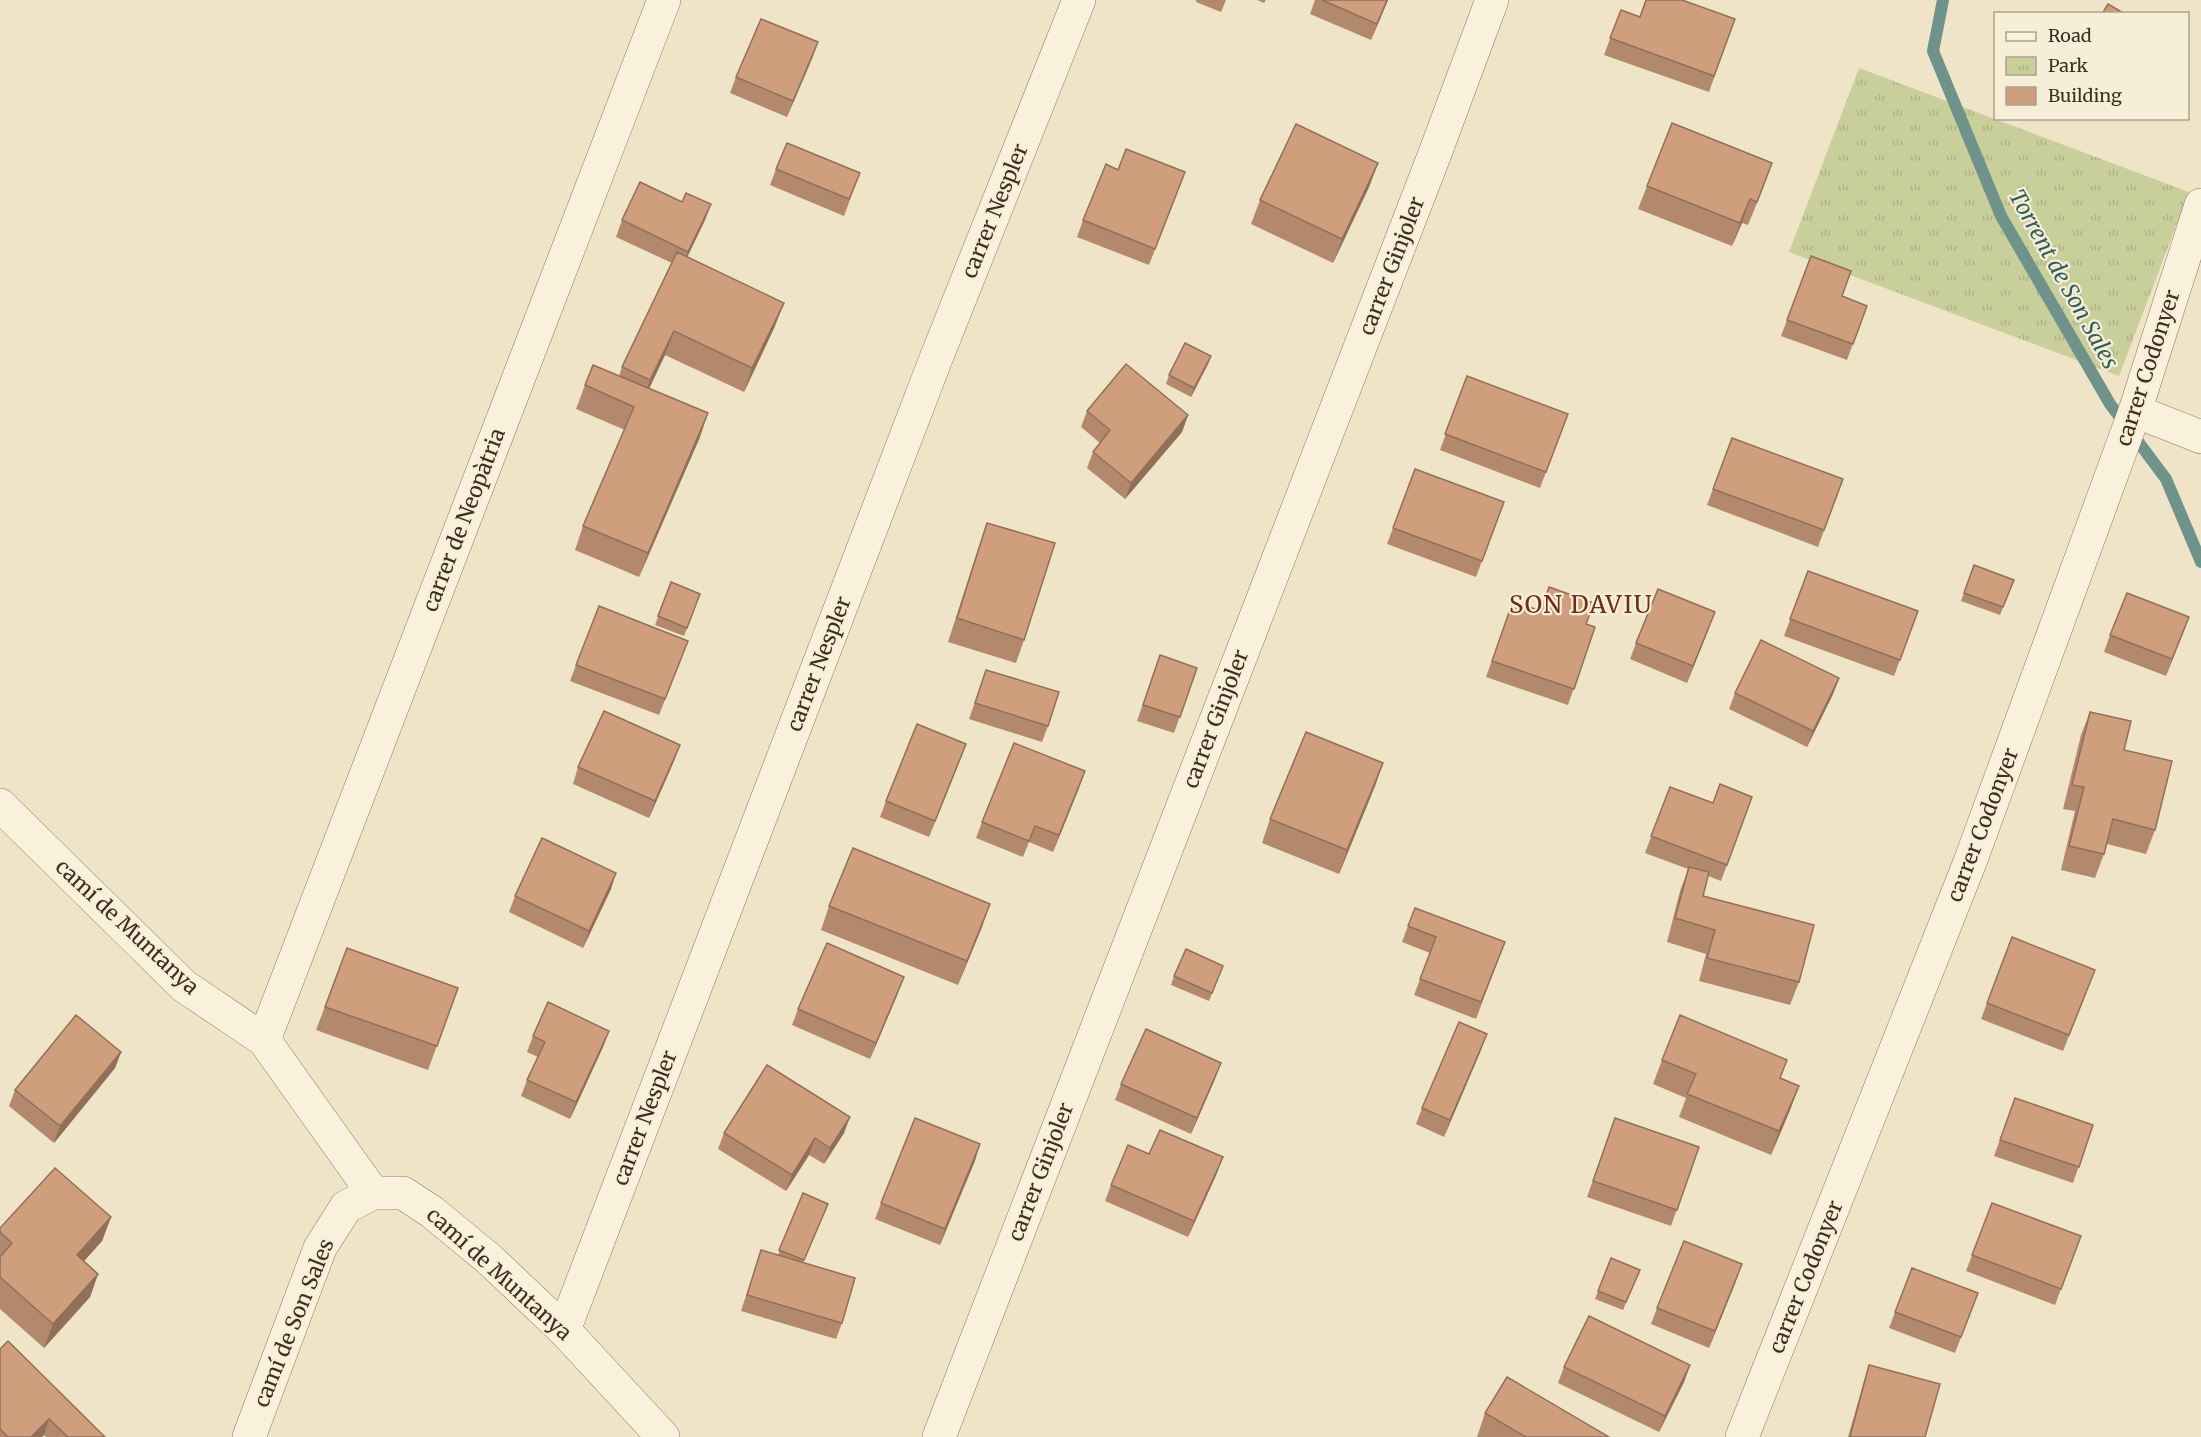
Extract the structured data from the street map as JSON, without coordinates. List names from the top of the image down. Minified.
{"streets":{"street":["carrer Nespler","carrer Ginjoler","carrer Codonyer","carrer de Neopàtria","camí de Muntanya","camí de Son Sales"]},"crossings":[["carrer Nespler","camí de Muntanya"],["carrer de Neopàtria","camí de Muntanya"],["camí de Muntanya","camí de Son Sales"]],"districts":["SON DAVIU"],"water":["Torrent de Son Sales"],"legend":["Road","Park","Building"]}
